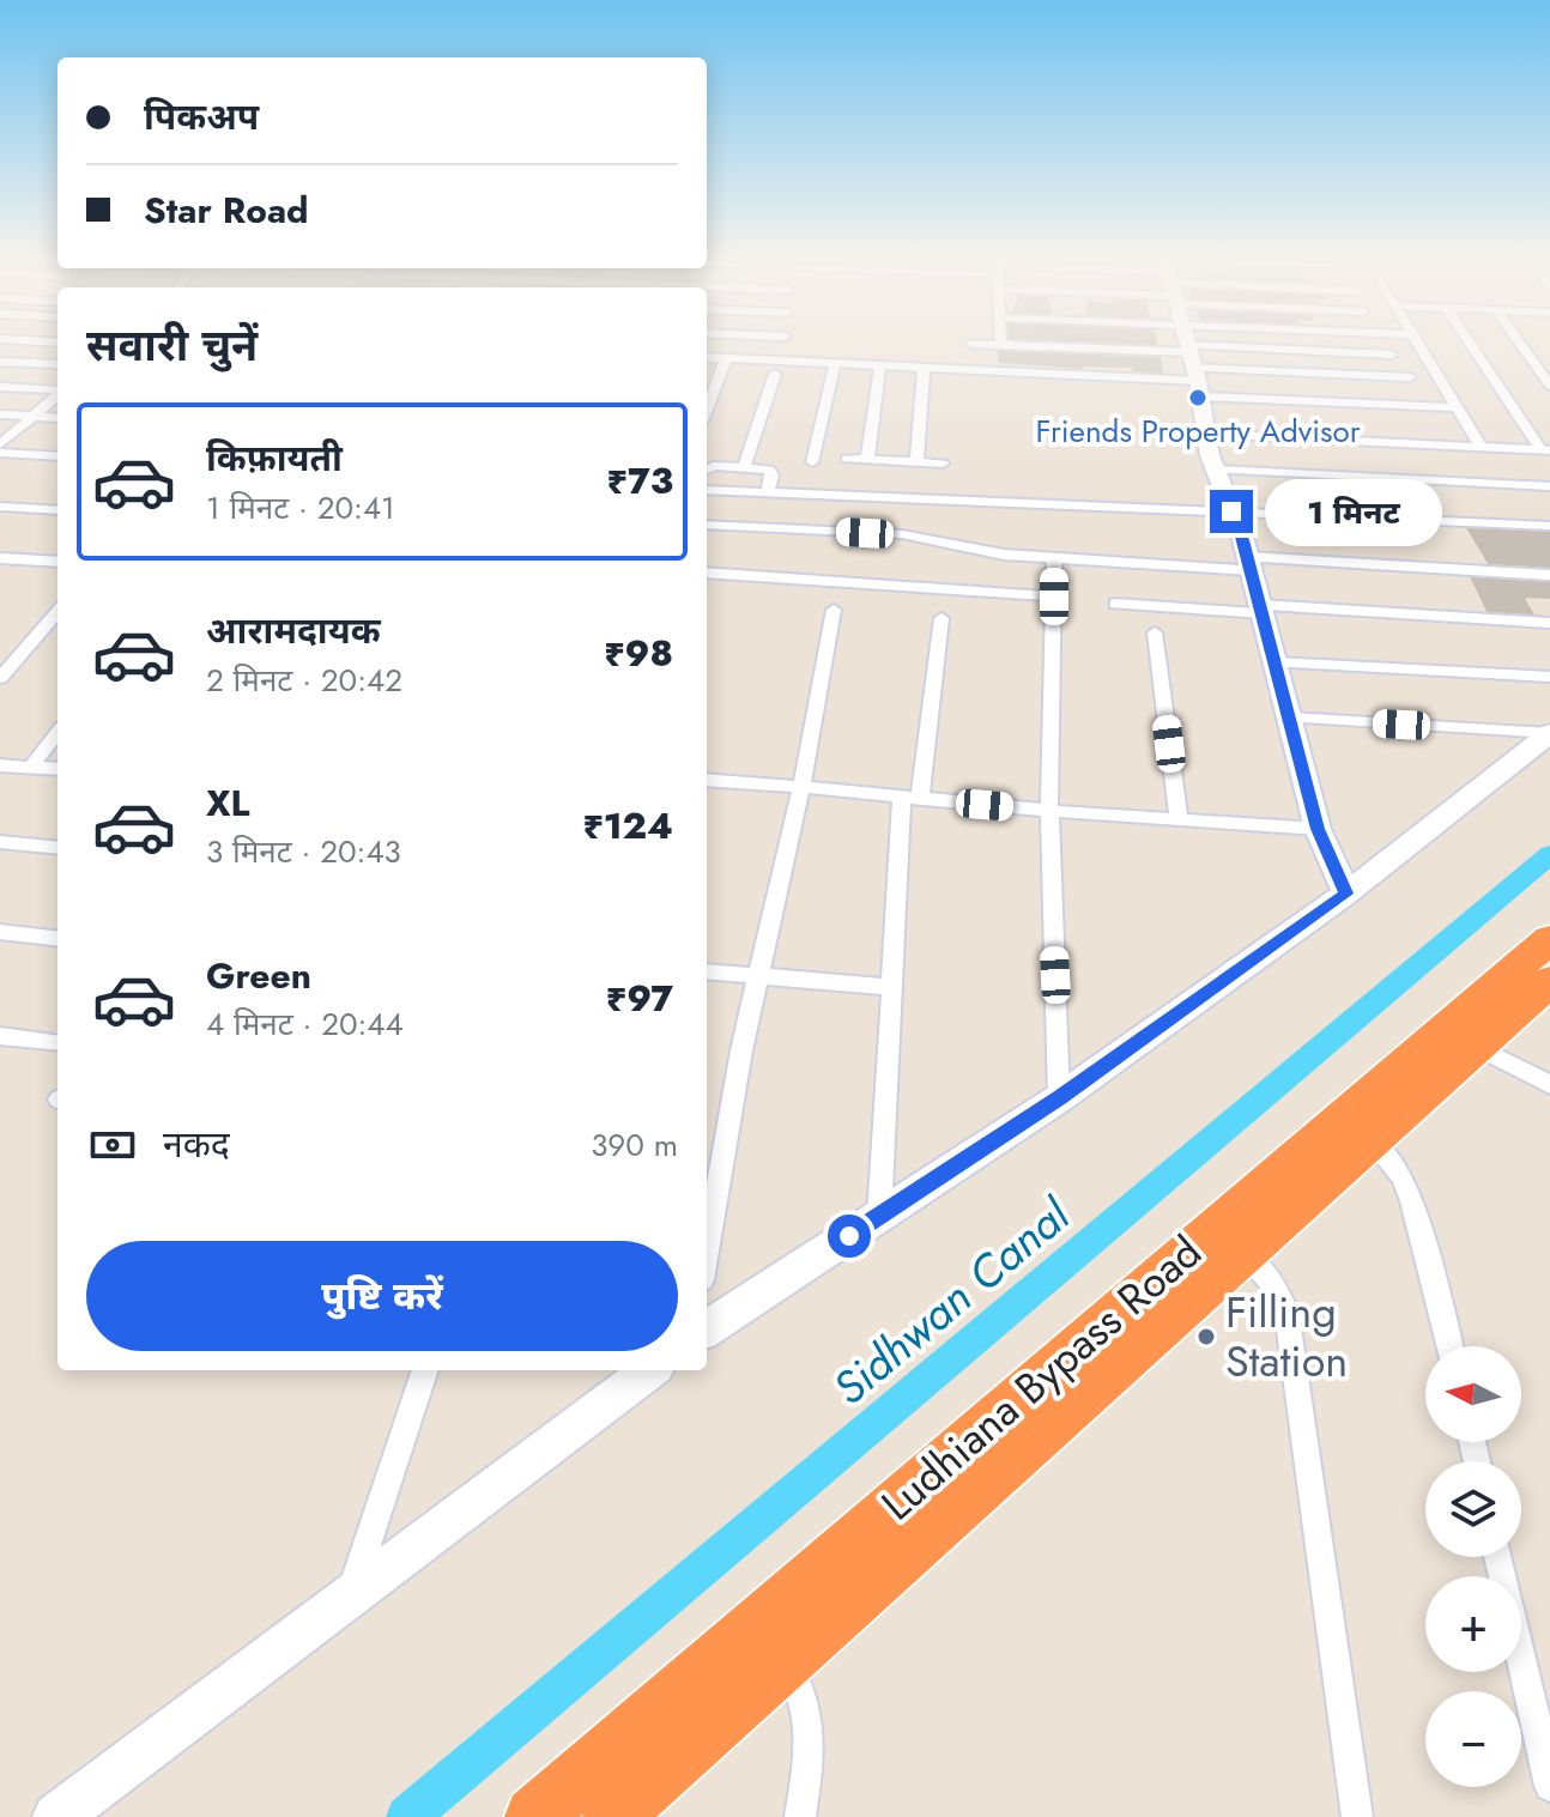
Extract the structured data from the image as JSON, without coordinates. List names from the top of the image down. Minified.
{"streets":{"highway":["Ludhiana Bypass Road"]},"water":["Sidhwan Canal"],"places":["Friends Property Advisor","Filling Station"],"north":"left","page":{"banner":["पिकअप","Star Road"],"heading":"सवारी चुनें","list":[{"name":"किफ़ायती","note":"1 मिनट · 20:41","value":"₹73"},{"name":"आरामदायक","note":"2 मिनट · 20:42","value":"₹98"},{"name":"XL","note":"3 मिनट · 20:43","value":"₹124"},{"name":"Green","note":"4 मिनट · 20:44","value":"₹97"}],"bubble":"1 मिनट","pay":["नकद","390 m"],"buttons":"पुष्टि करें","map_buttons":["+","−"]}}
